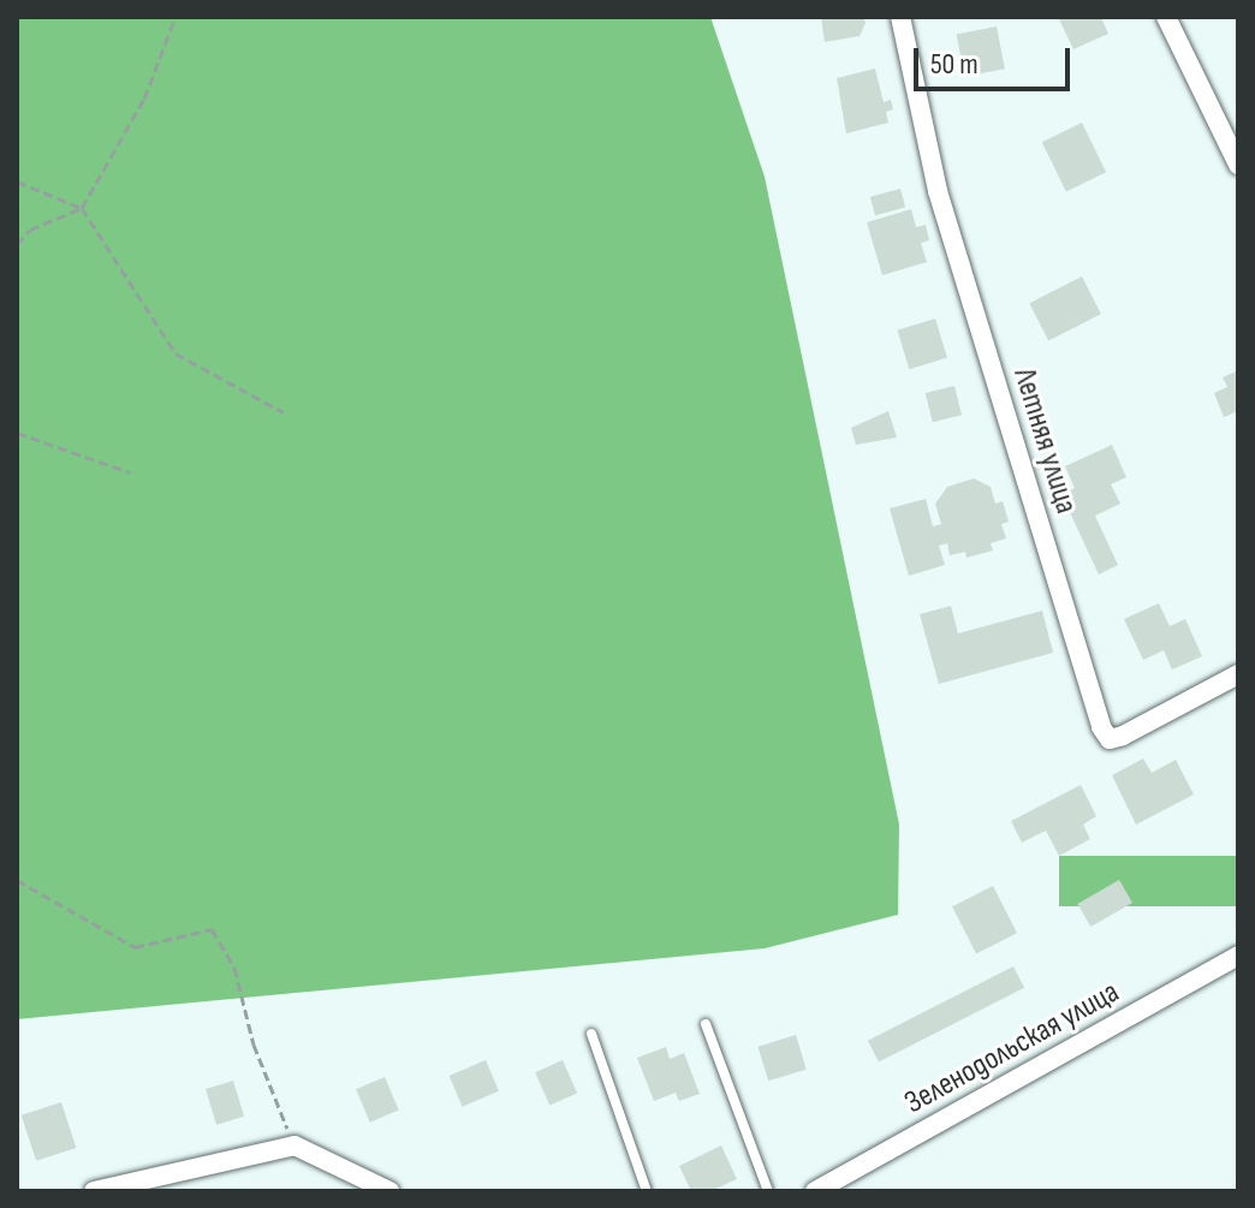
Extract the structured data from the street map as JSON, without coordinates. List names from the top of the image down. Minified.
{"streets":{"street":["Летняя улица","Зеленодольская улица"]},"scale_bar":"50 m"}
